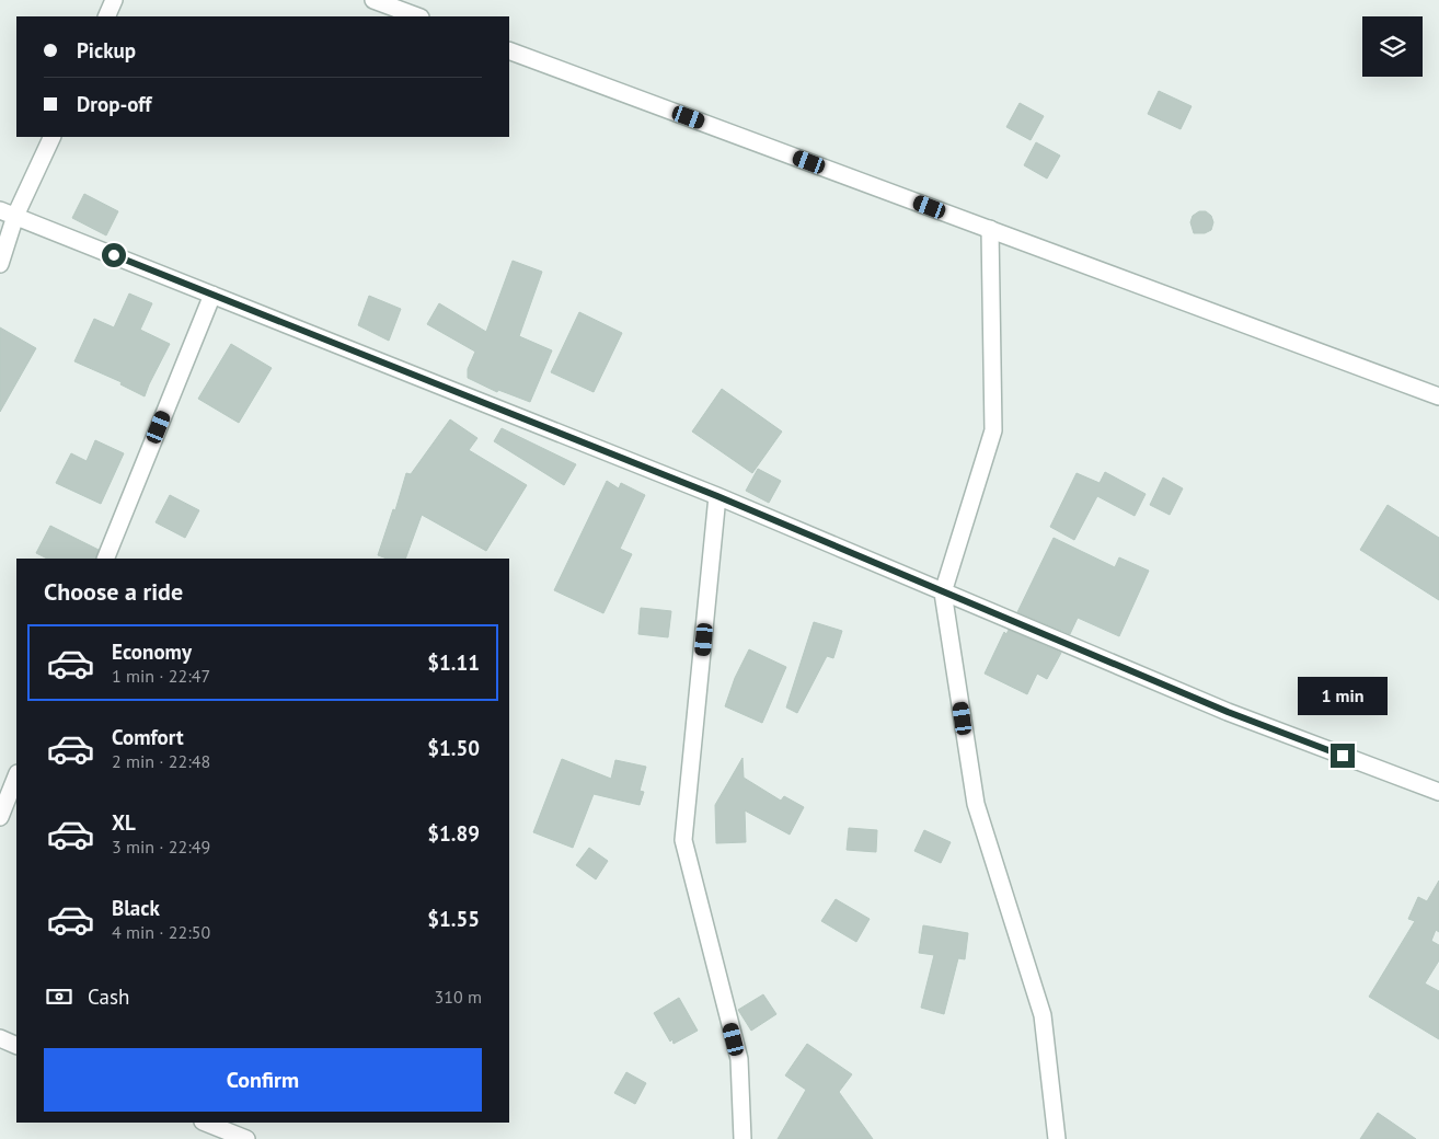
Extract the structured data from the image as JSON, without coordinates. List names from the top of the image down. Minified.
{"page":{"banner":["Pickup","Drop-off"],"heading":"Choose a ride","list":[{"name":"Economy","note":"1 min · 22:47","value":"$1.11"},{"name":"Comfort","note":"2 min · 22:48","value":"$1.50"},{"name":"XL","note":"3 min · 22:49","value":"$1.89"},{"name":"Black","note":"4 min · 22:50","value":"$1.55"}],"bubble":"1 min","pay":["Cash","310 m"],"buttons":"Confirm"}}
